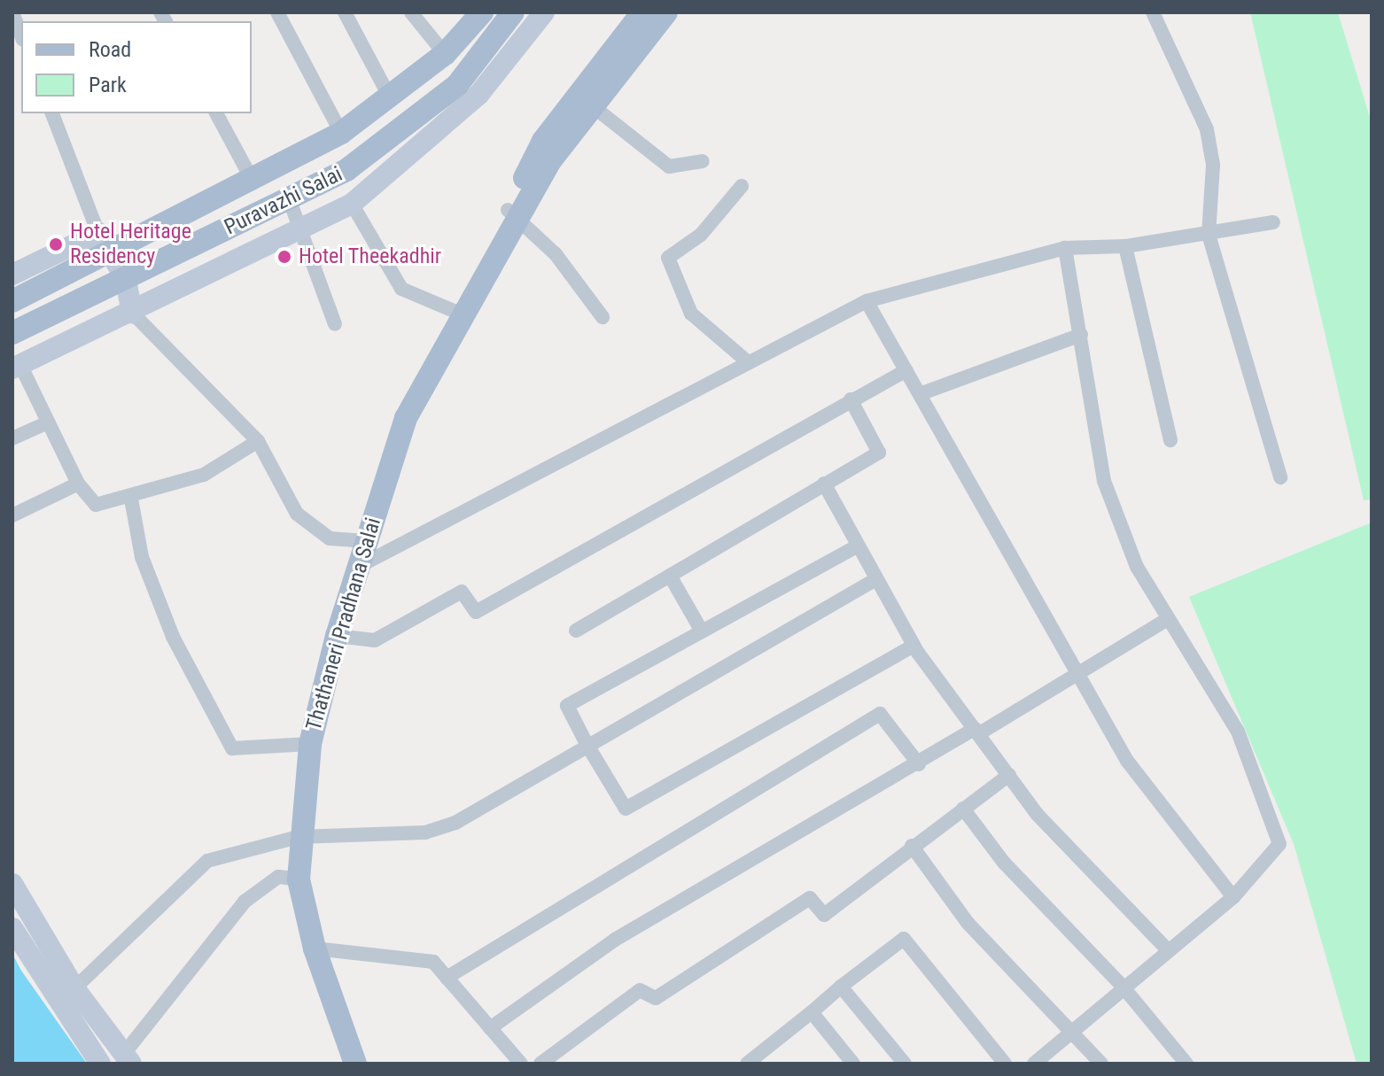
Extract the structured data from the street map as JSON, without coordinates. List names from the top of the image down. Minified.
{"streets":{"main road":["Puravazhi Salai","Thathaneri Pradhana Salai"]},"places":["Hotel Heritage Residency","Hotel Theekadhir"],"legend":["Road","Park"]}
